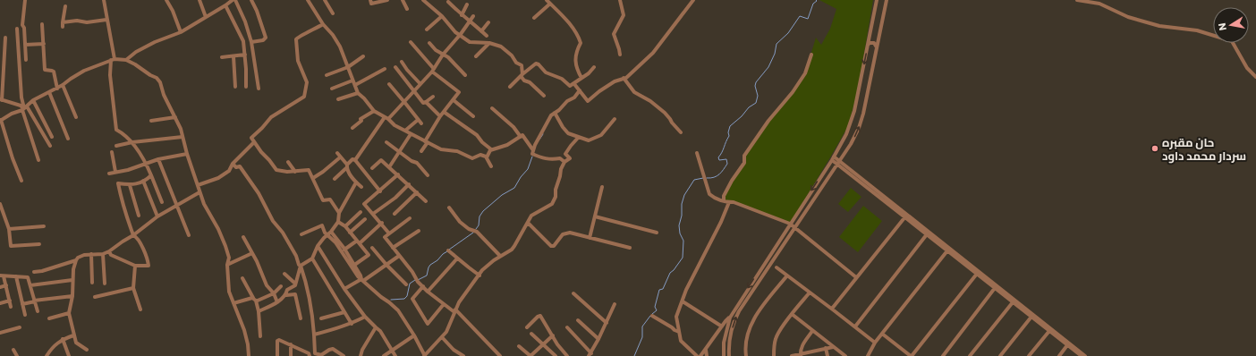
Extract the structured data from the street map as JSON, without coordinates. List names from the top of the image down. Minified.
{"places":["حان مقبره سردار محمد داود"],"north":"left"}
